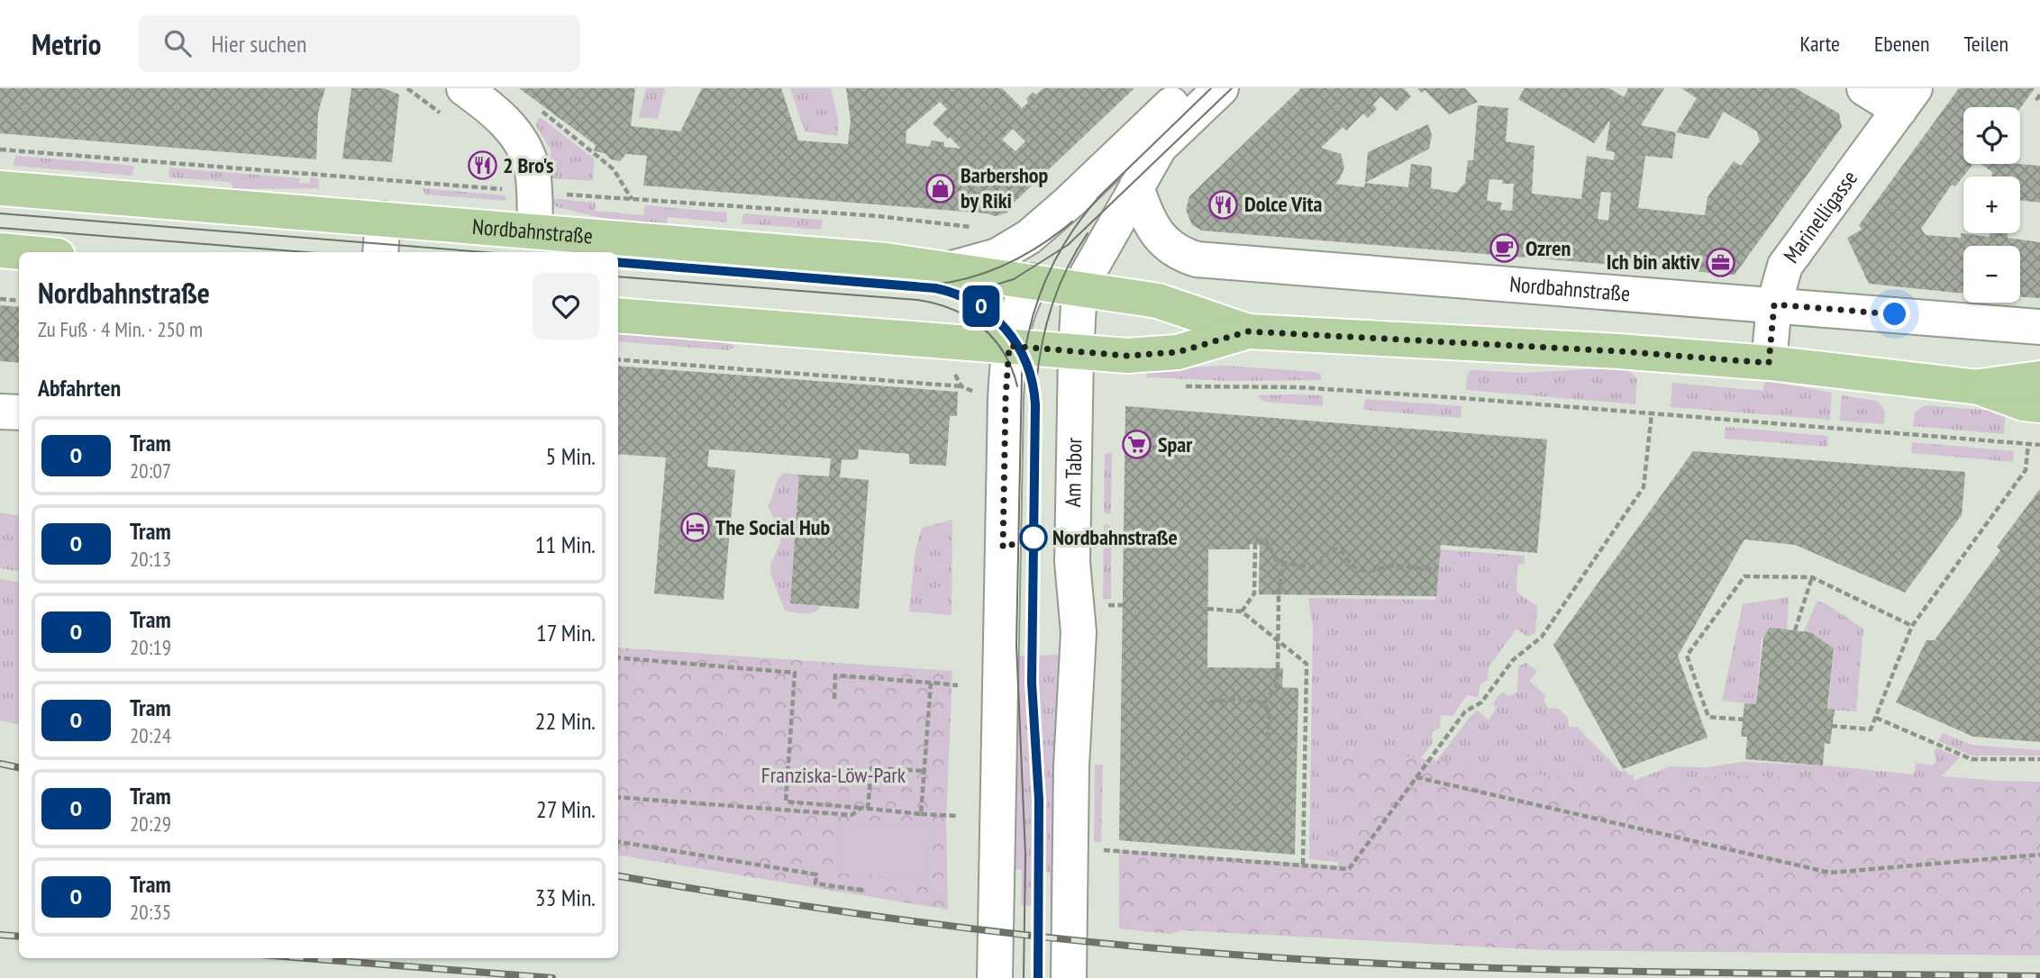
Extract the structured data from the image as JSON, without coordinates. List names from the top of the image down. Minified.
{"streets":{"main road":["Nordbahnstraße"],"street":["Marinelligasse","Am Tabor"]},"crossings":[["Marinelligasse","Nordbahnstraße"],["Nordbahnstraße","Am Tabor"]],"parks":["Franziska-Löw-Park"],"places":{"restaurant":["2 Bro's","Dolce Vita"],"shop":["Barbershop by Riki"],"cafe":["Ozren"],"office":["Ich bin aktiv"],"supermarket":["Spar"],"hotel":["The Social Hub"],"other":["Nordbahnstraße"]},"lines":["tram line O"],"page":{"header":"Metrio","search":"Hier suchen","nav":["Karte","Ebenen","Teilen"],"on_map":"O","map_buttons":["+","−"],"heading":[["Nordbahnstraße","Zu Fuß · 4 Min. · 250 m"],"Abfahrten"],"list":[{"mark":"O","name":"Tram","note":"20:07","value":"5 Min."},{"mark":"O","name":"Tram","note":"20:13","value":"11 Min."},{"mark":"O","name":"Tram","note":"20:19","value":"17 Min."},{"mark":"O","name":"Tram","note":"20:24","value":"22 Min."},{"mark":"O","name":"Tram","note":"20:29","value":"27 Min."},{"mark":"O","name":"Tram","note":"20:35","value":"33 Min."}]}}
